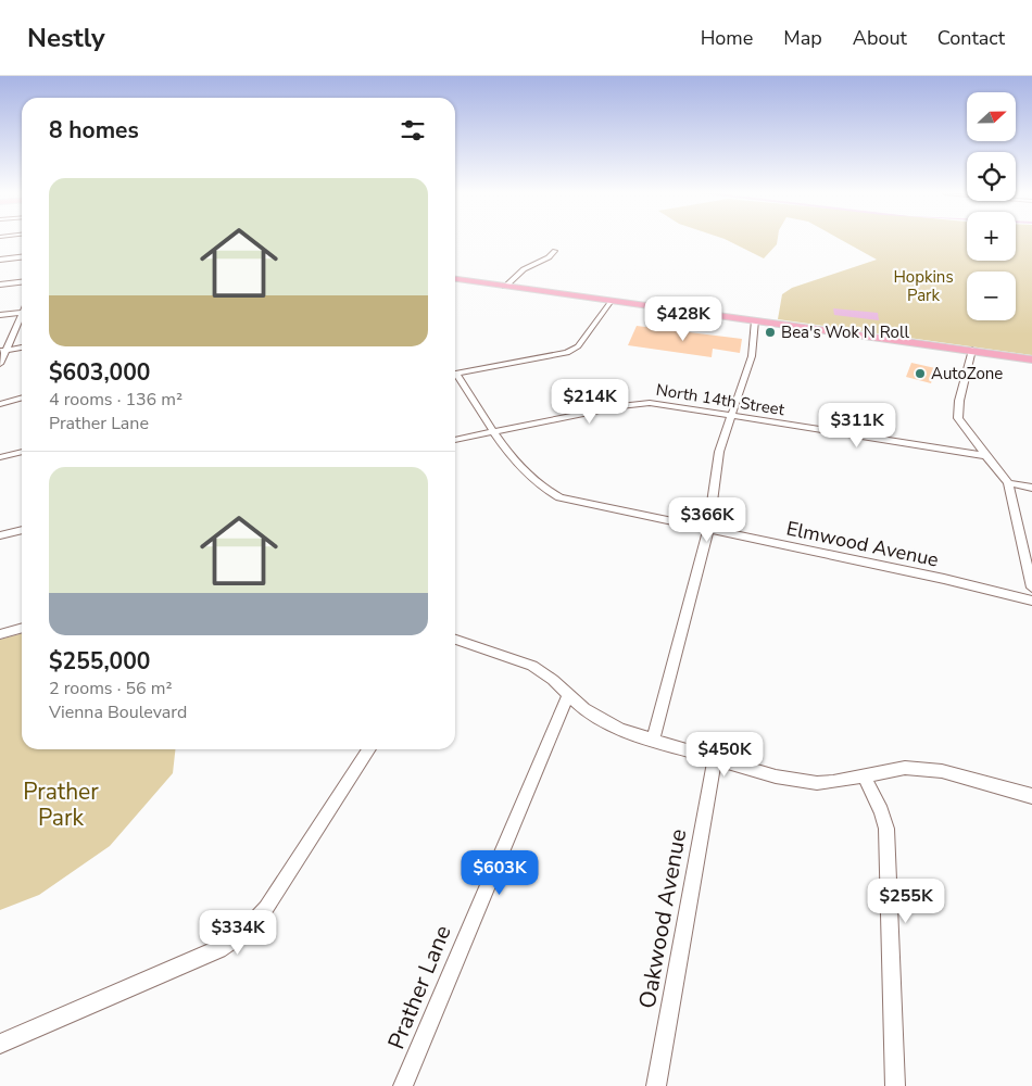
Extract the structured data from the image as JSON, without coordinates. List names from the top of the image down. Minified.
{"streets":{"street":["North 14th Street","Elmwood Avenue","Oakwood Avenue","Prather Lane"]},"crossings":[["North 14th Street","Elmwood Avenue"]],"parks":["Hopkins Park","Prather Park"],"places":["Bea's Wok N Roll","AutoZone"],"north":"right","page":{"header":"Nestly","nav":["Home","Map","About","Contact"],"map_buttons":["+","−"],"heading":"8 homes","list":[{"name":"$603,000","note":"4 rooms · 136 m² · Prather Lane"},{"name":"$255,000","note":"2 rooms · 56 m² · Vienna Boulevard"}],"price":["$428K","$214K","$311K","$366K","$450K","$603K","$255K","$334K"]}}
